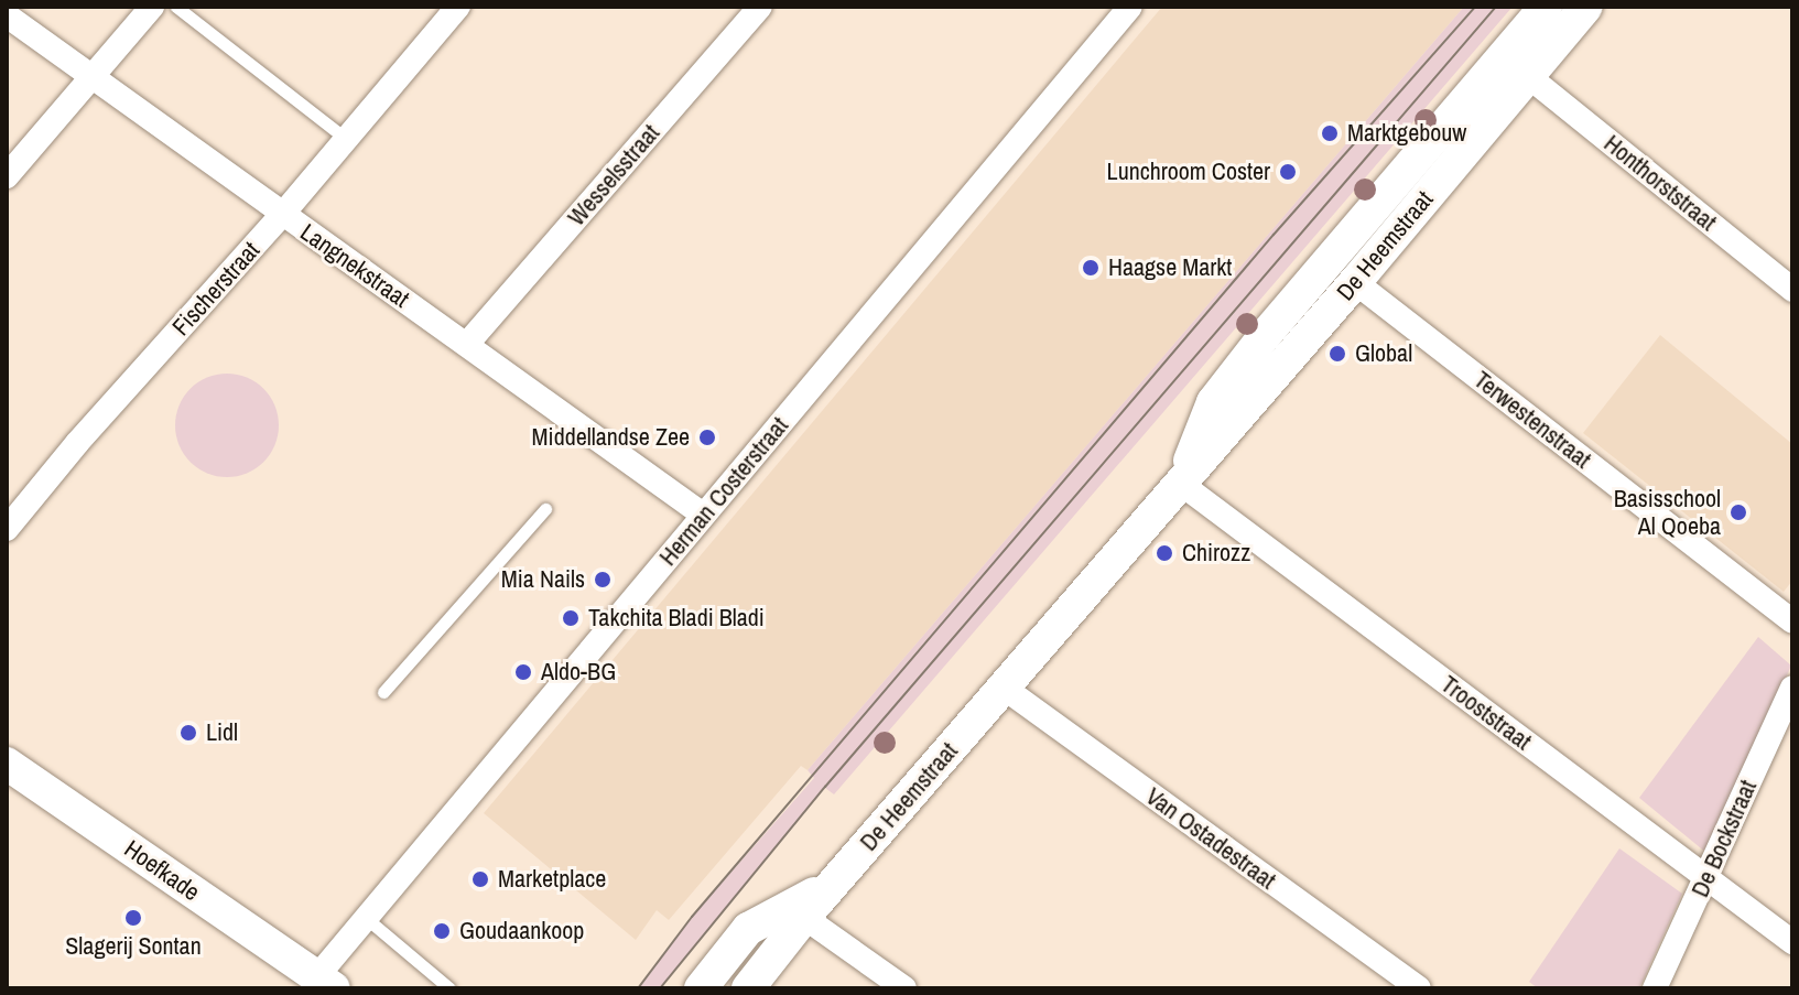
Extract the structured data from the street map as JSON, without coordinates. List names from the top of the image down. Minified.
{"streets":{"street":["Wesselsstraat","Honthorststraat","De Heemstraat","Langnekstraat","Fischerstraat","Terwestenstraat","Herman Costerstraat","Trooststraat","Van Ostadestraat","De Bockstraat","Hoefkade"]},"crossings":[["Wesselsstraat","Langnekstraat"],["Honthorststraat","De Heemstraat"],["De Heemstraat","Terwestenstraat"],["De Heemstraat","Trooststraat"],["De Heemstraat","Van Ostadestraat"],["Langnekstraat","Fischerstraat"],["Langnekstraat","Herman Costerstraat"],["Herman Costerstraat","Hoefkade"],["Trooststraat","De Bockstraat"]],"places":["Marktgebouw","Lunchroom Coster","Haagse Markt","Global","Middellandse Zee","Basisschool Al Qoeba","Chirozz","Mia Nails","Takchita Bladi Bladi","Aldo-BG","Lidl","Marketplace","Slagerij Sontan","Goudaankoop"]}
